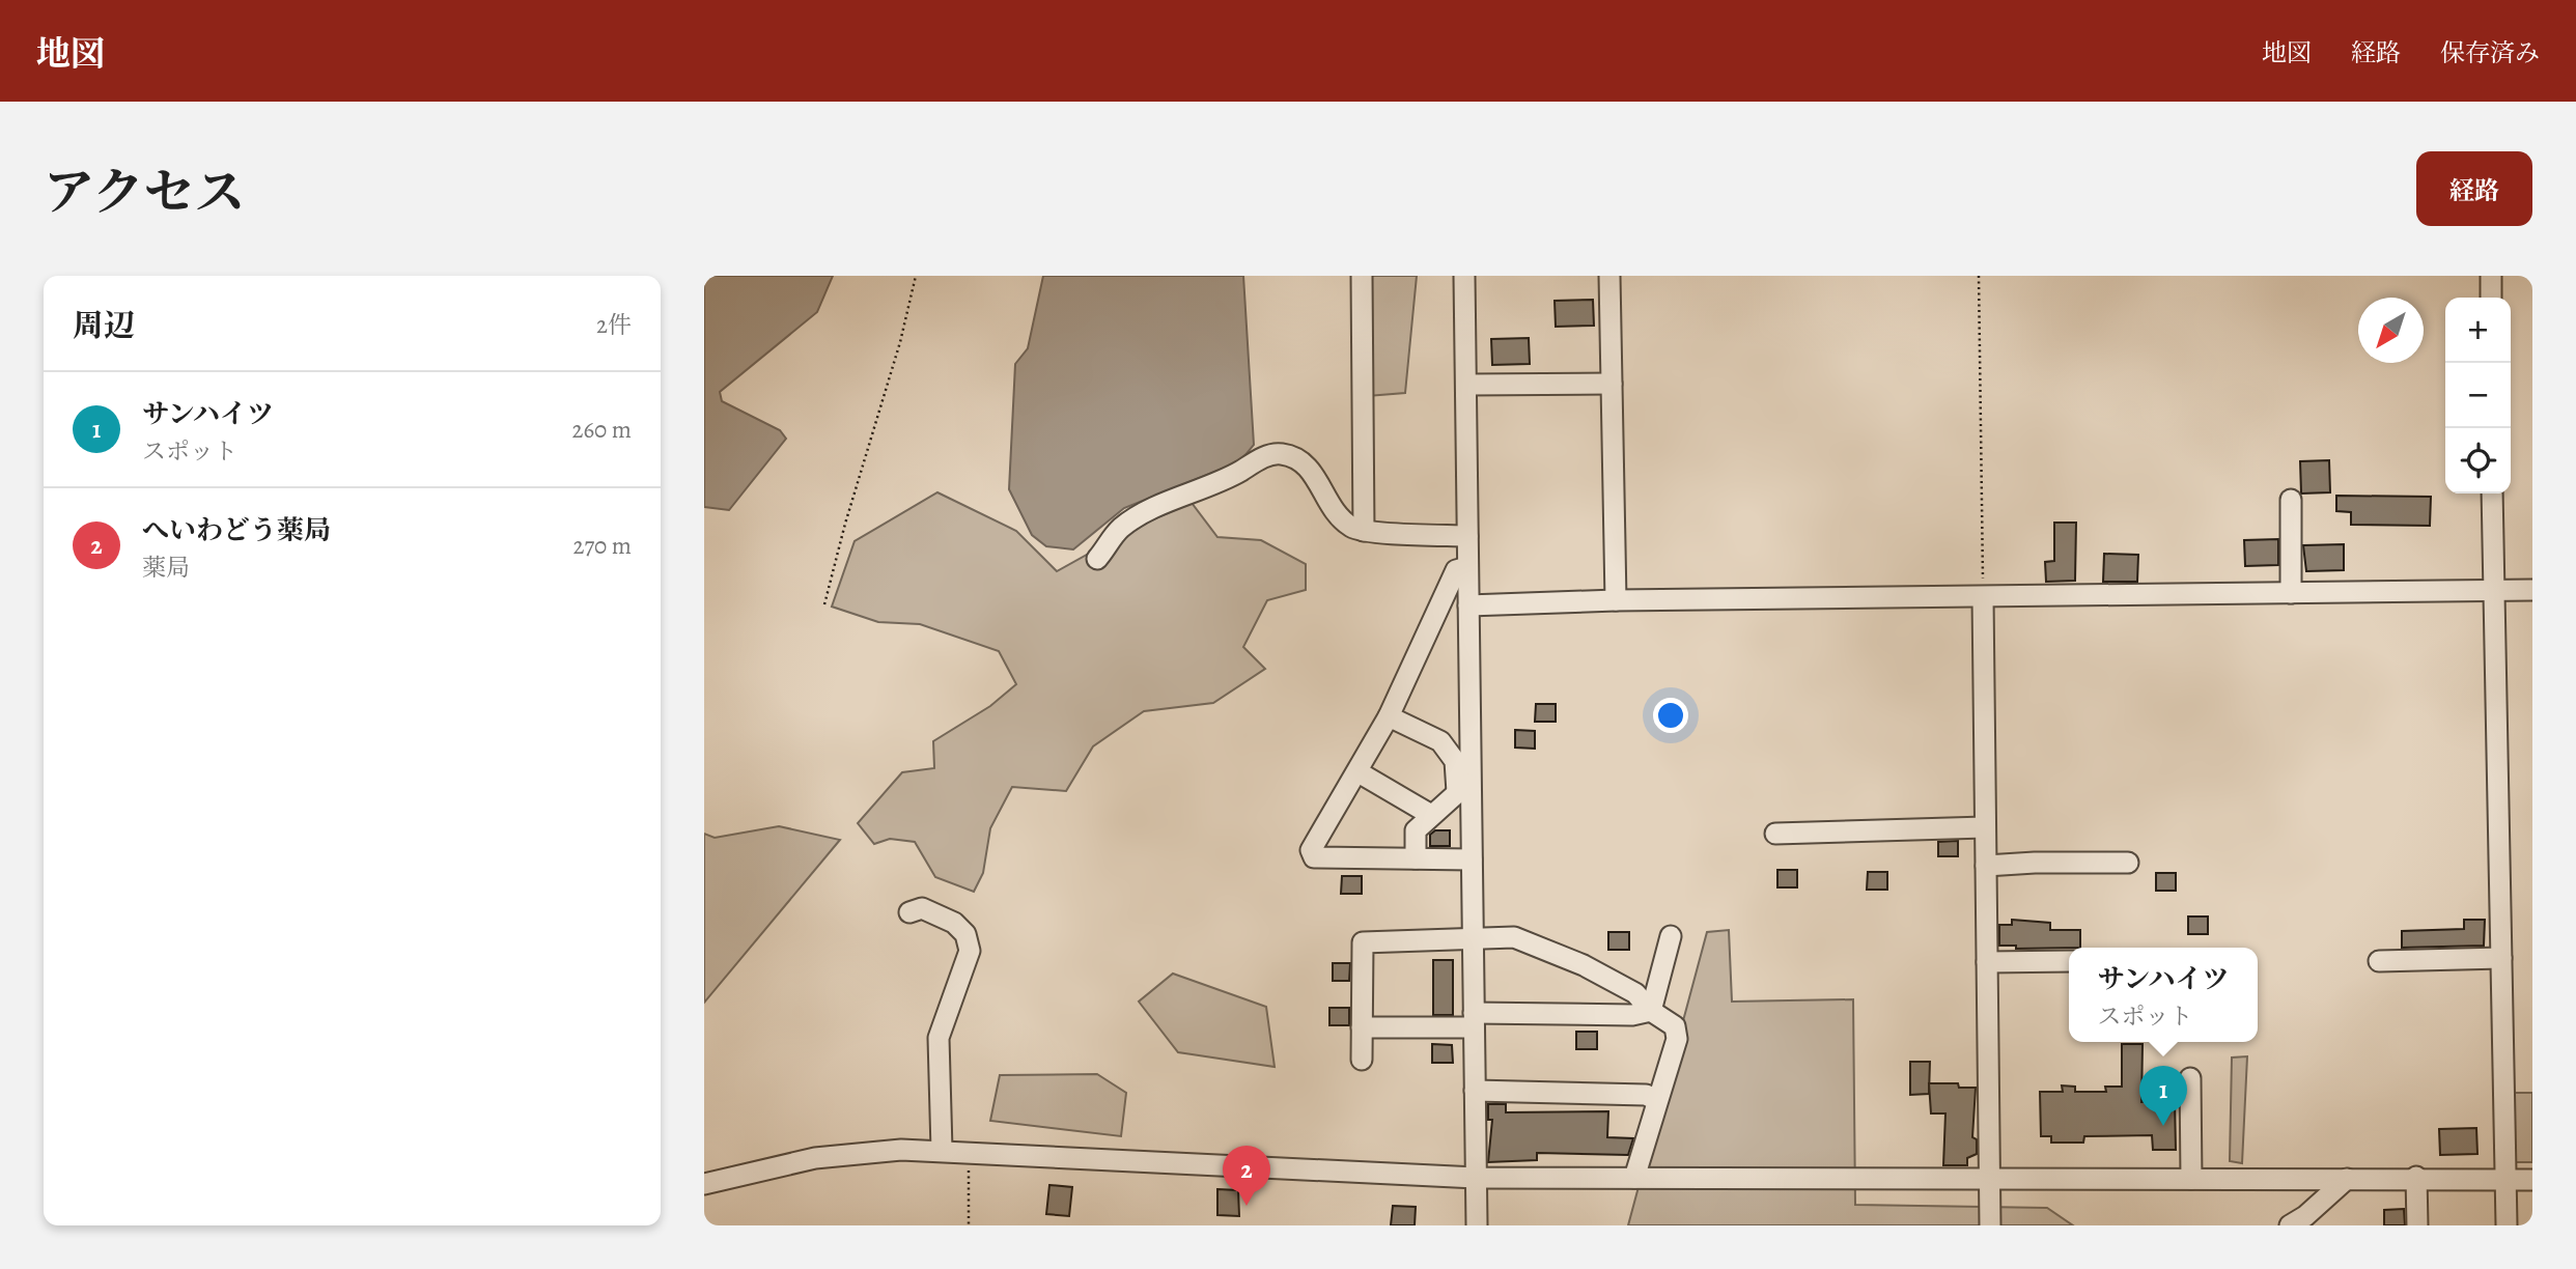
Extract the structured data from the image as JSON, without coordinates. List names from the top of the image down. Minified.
{"north":"bottom left","page":{"header":"地図","nav":["地図","経路","保存済み"],"title":"アクセス","buttons":"経路","heading":["周辺","2件"],"map_buttons":["+","−"],"list":[{"mark":"1","name":"サンハイツ","note":"スポット","value":"260 m"},{"mark":"2","name":"へいわどう薬局","note":"薬局","value":"270 m"}],"popup":["サンハイツ","スポット"],"pins":["1","2"]}}
